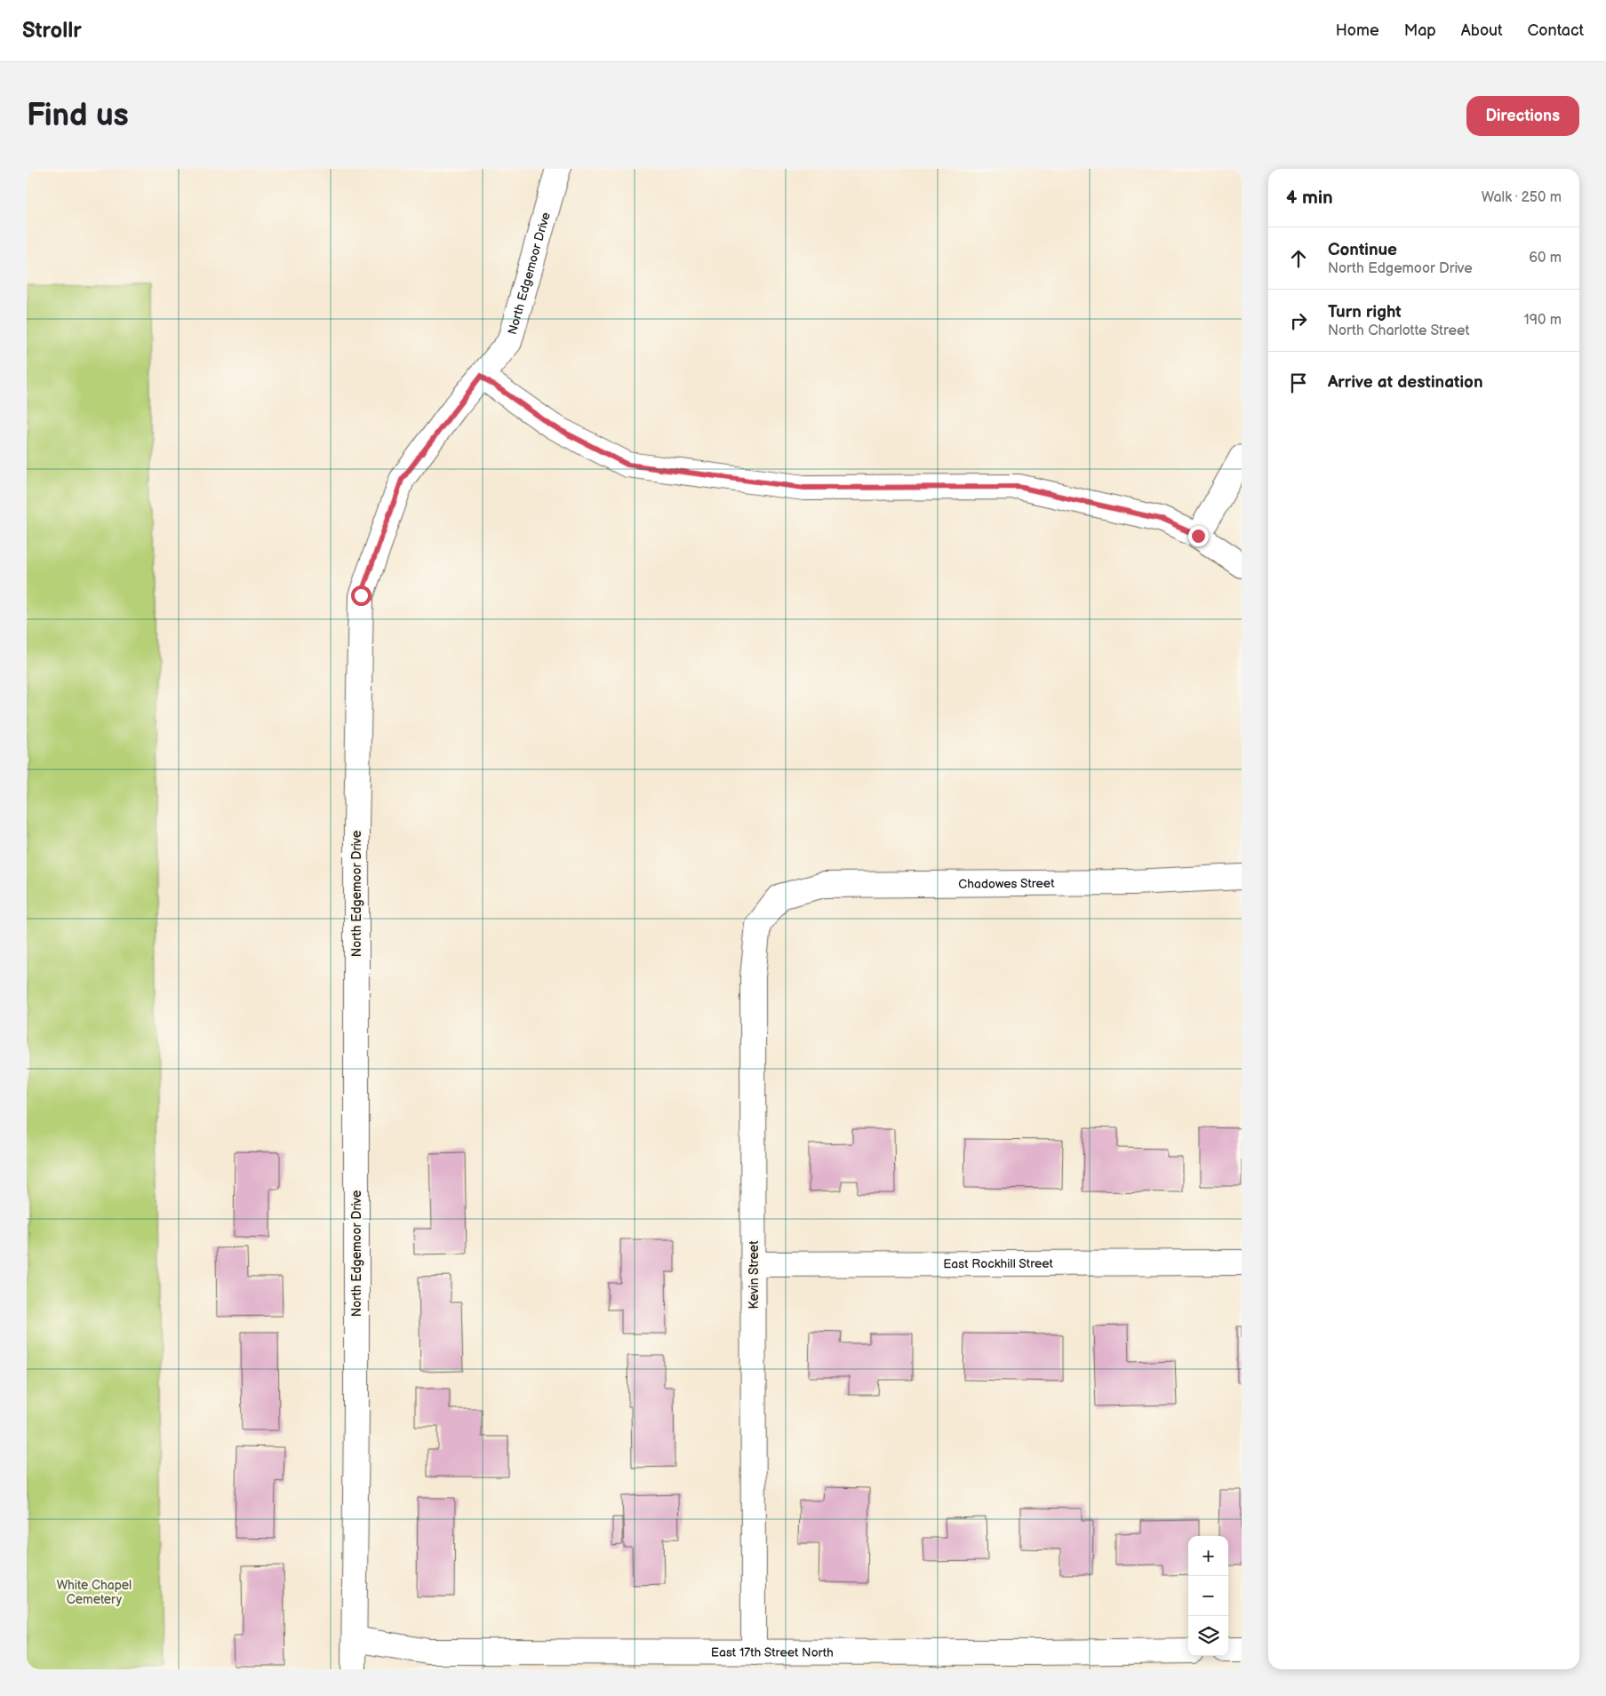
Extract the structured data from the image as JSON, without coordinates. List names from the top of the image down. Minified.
{"streets":{"street":["North Edgemoor Drive","Chadowes Street","East Rockhill Street","Kevin Street","East 17th Street North"]},"crossings":[["North Edgemoor Drive","East 17th Street North"],["Chadowes Street","Kevin Street"],["East Rockhill Street","Kevin Street"],["Kevin Street","East 17th Street North"]],"parks":["White Chapel Cemetery"],"page":{"header":"Strollr","nav":["Home","Map","About","Contact"],"buttons":"Directions","title":"Find us","heading":["4 min","Walk · 250 m"],"list":[["Continue","North Edgemoor Drive","60 m"],["Turn right","North Charlotte Street","190 m"],"Arrive at destination"],"map_buttons":["+","−"]}}
